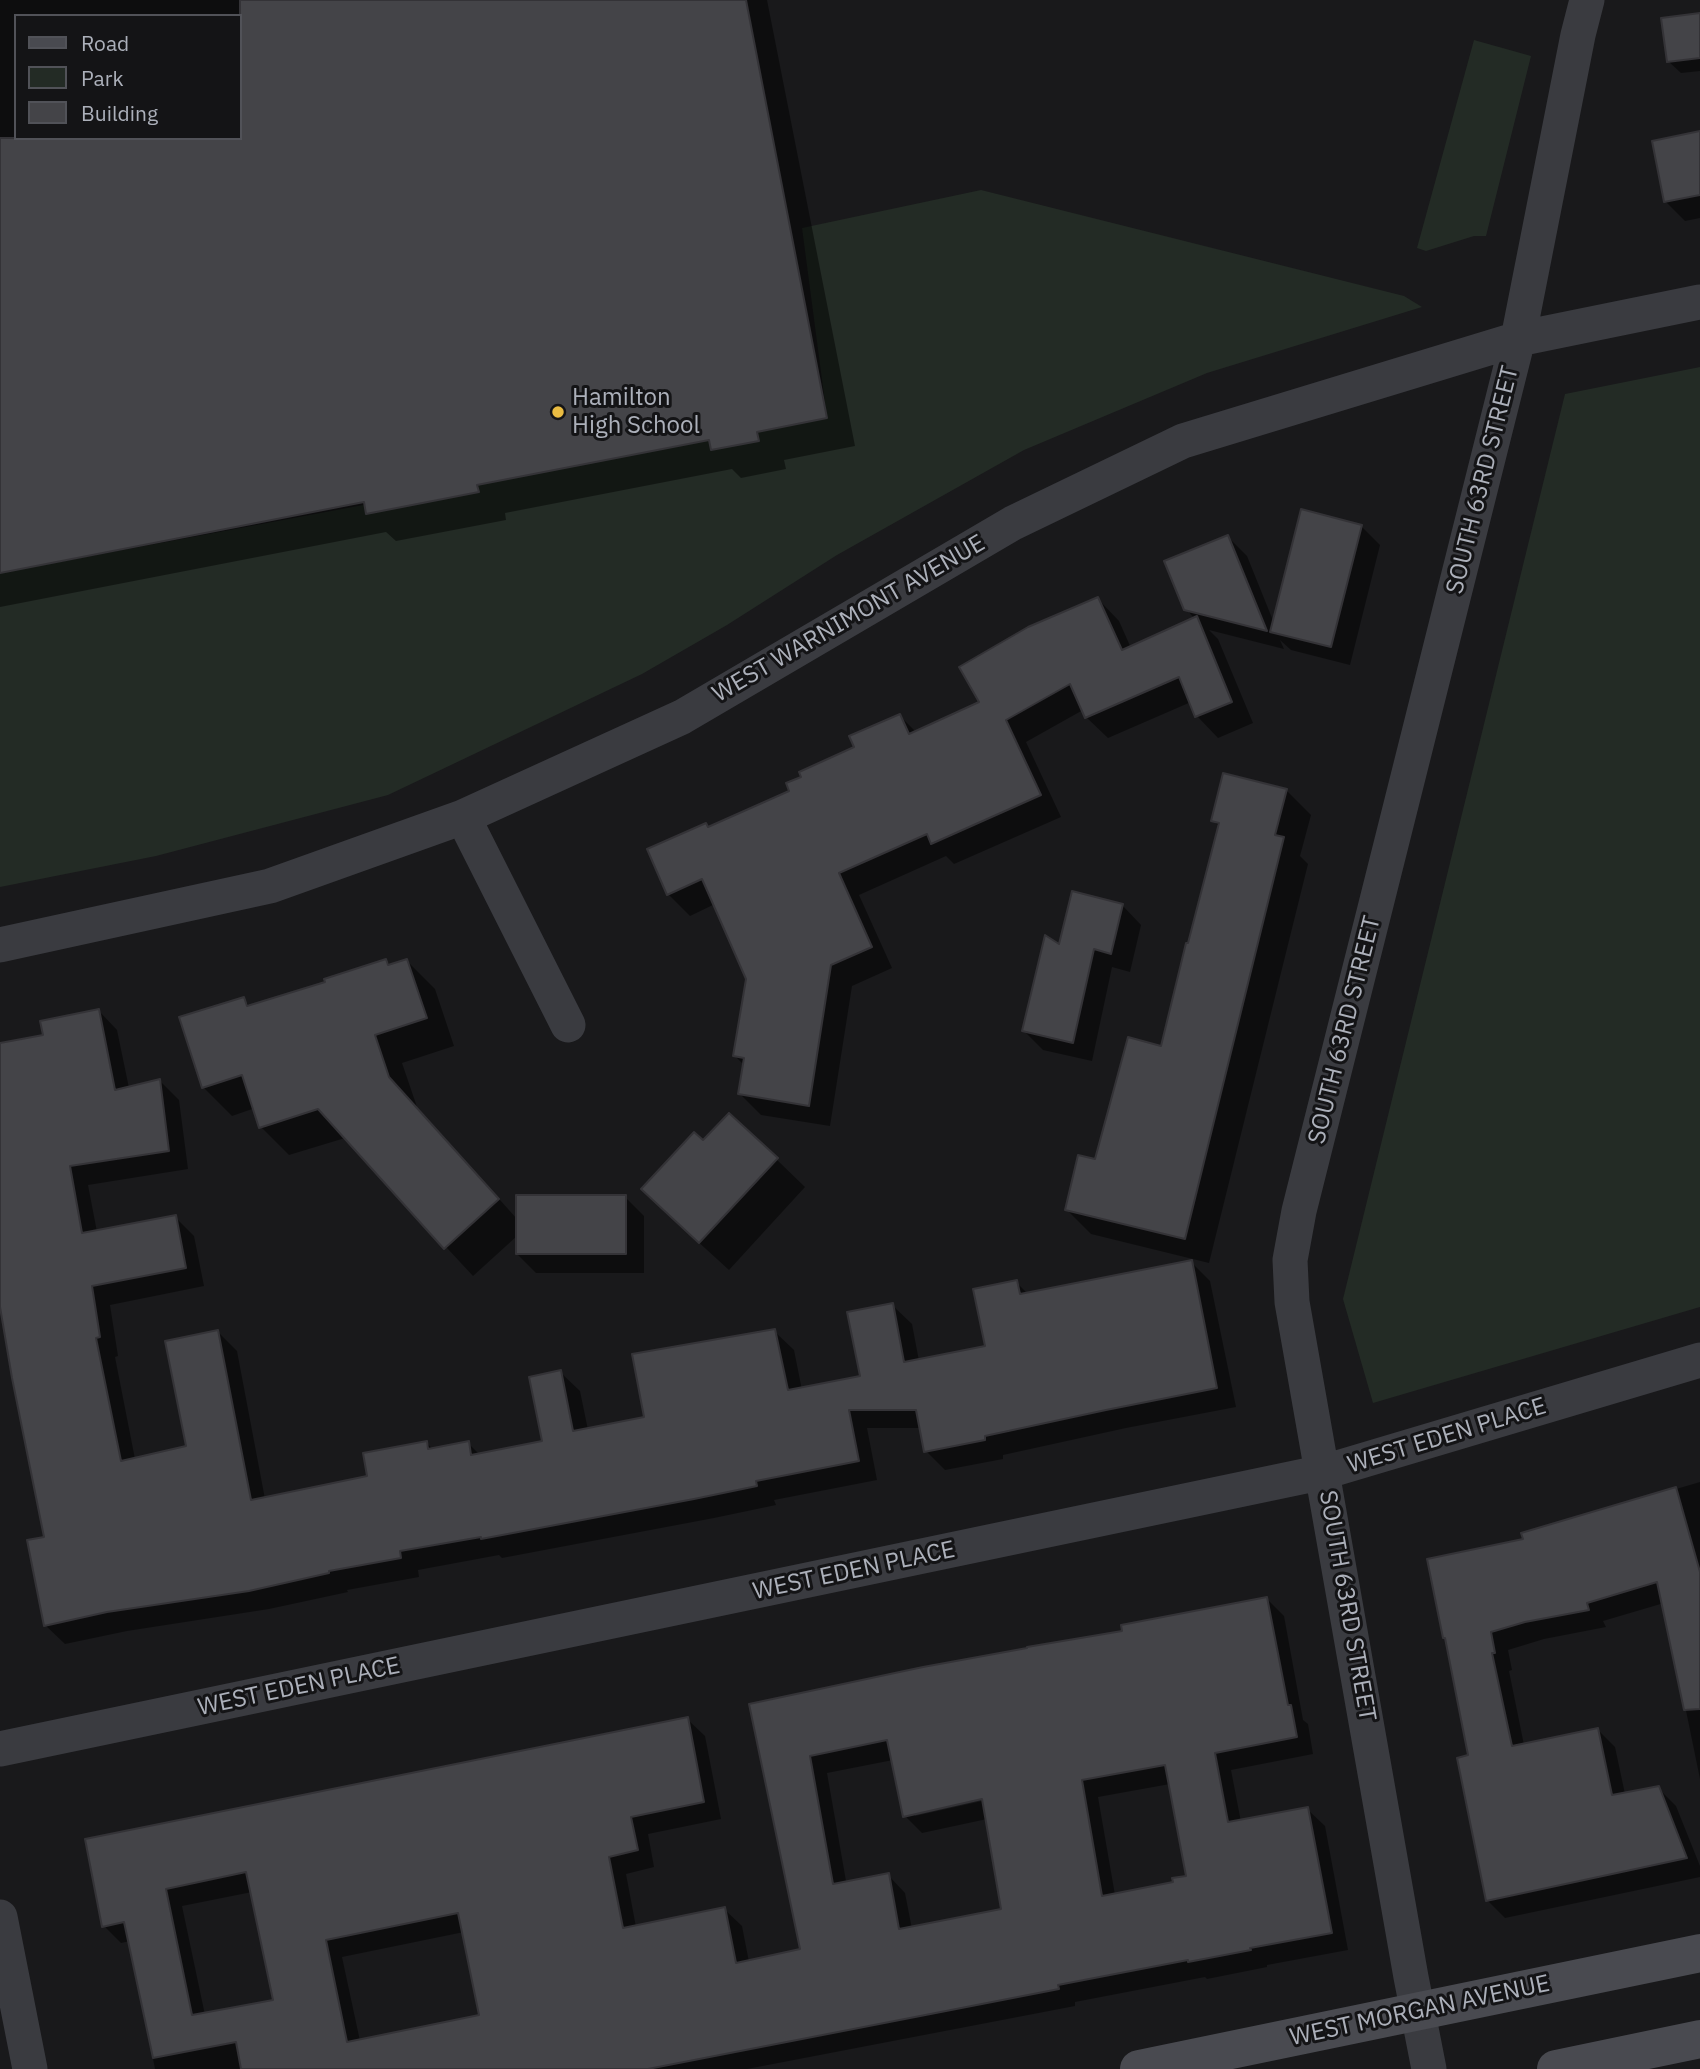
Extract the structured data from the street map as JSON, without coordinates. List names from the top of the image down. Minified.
{"streets":{"street":["SOUTH 63RD STREET","WEST WARNIMONT AVENUE","WEST EDEN PLACE","WEST MORGAN AVENUE"]},"crossings":[["SOUTH 63RD STREET","WEST WARNIMONT AVENUE"],["SOUTH 63RD STREET","WEST EDEN PLACE"],["SOUTH 63RD STREET","WEST MORGAN AVENUE"]],"places":["Hamilton High School"],"legend":["Road","Park","Building"]}
